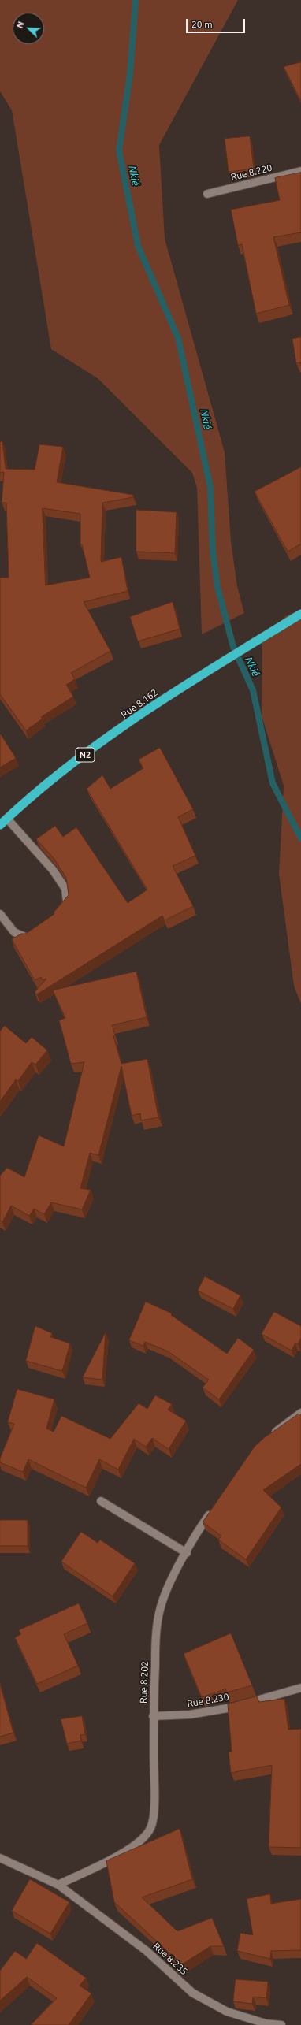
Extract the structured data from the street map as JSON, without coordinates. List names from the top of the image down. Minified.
{"streets":{"highway":["Rue 8.162","N2"],"street":["Rue 8.220","Rue 8.202","Rue 8.230","Rue 8.235"]},"crossings":[["Rue 8.202","Rue 8.230"],["Rue 8.202","Rue 8.235"]],"water":["Nkié"],"scale_bar":"20 m","north":"top left"}
